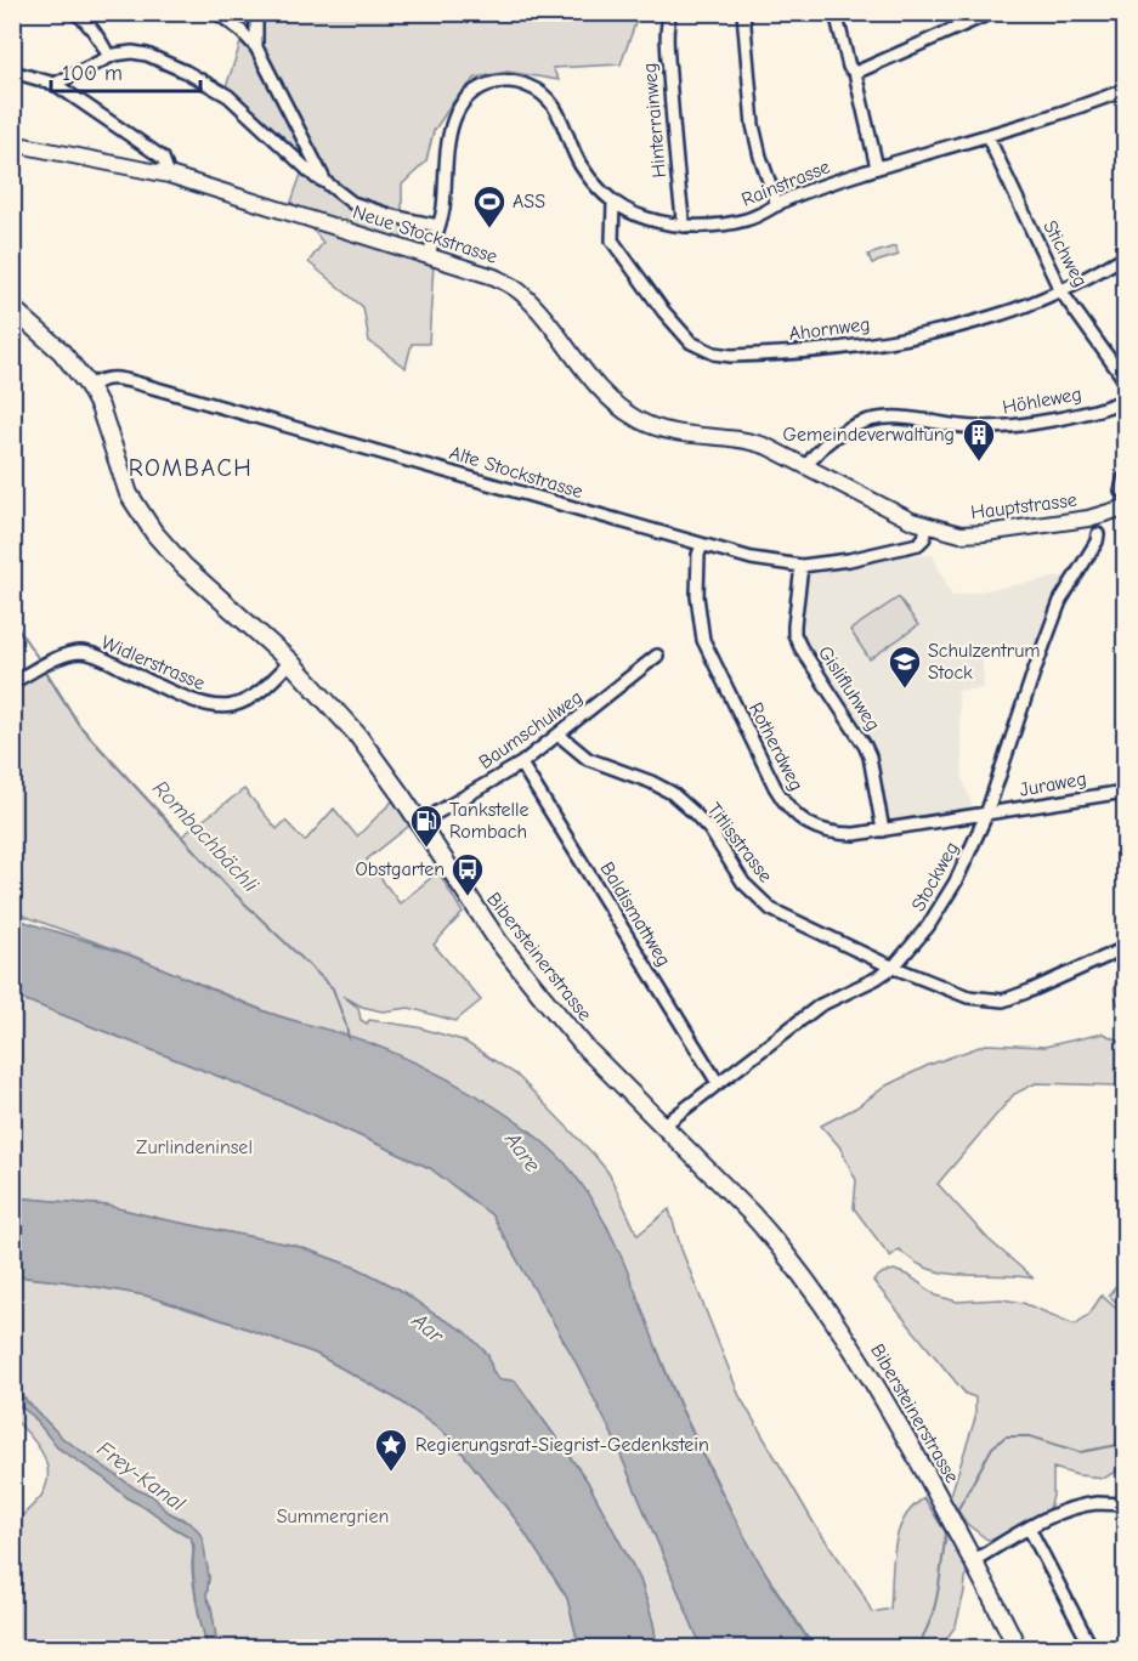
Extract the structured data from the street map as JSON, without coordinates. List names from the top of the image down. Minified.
{"streets":{"main road":["Bibersteinerstrasse"],"street":["Hinterrainweg","Rainstrasse","Neue Stockstrasse","Stichweg","Ahornweg","Höhleweg","Alte Stockstrasse","Hauptstrasse","Widlerstrasse","Gislifluhweg","Baumschulweg","Rotherdweg","Juraweg","Titlisstrasse","Stockweg","Baldismattweg"]},"crossings":[["Hinterrainweg","Rainstrasse"],["Rainstrasse","Neue Stockstrasse"],["Rainstrasse","Stichweg"],["Rainstrasse","Ahornweg"],["Neue Stockstrasse","Höhleweg"],["Neue Stockstrasse","Alte Stockstrasse"],["Neue Stockstrasse","Hauptstrasse"],["Stichweg","Ahornweg"],["Alte Stockstrasse","Hauptstrasse"],["Alte Stockstrasse","Gislifluhweg"],["Alte Stockstrasse","Rotherdweg"],["Alte Stockstrasse","Bibersteinerstrasse"],["Widlerstrasse","Bibersteinerstrasse"],["Gislifluhweg","Rotherdweg"],["Baumschulweg","Titlisstrasse"],["Baumschulweg","Baldismattweg"],["Baumschulweg","Bibersteinerstrasse"],["Rotherdweg","Juraweg"],["Rotherdweg","Stockweg"],["Juraweg","Stockweg"],["Titlisstrasse","Stockweg"],["Stockweg","Baldismattweg"],["Stockweg","Bibersteinerstrasse"]],"districts":["ROMBACH"],"water":["Rombachbächli","Aare","Aar","Frey-Kanal"],"parks":["Zurlindeninsel","Summergrien"],"places":{"sports":["ASS"],"building":["Gemeindeverwaltung"],"school or university":["Schulzentrum Stock"],"fuel station":["Tankstelle Rombach"],"bus stop":["Obstgarten"],"place":["Regierungsrat-Siegrist-Gedenkstein"]},"scale_bar":"100 m"}
